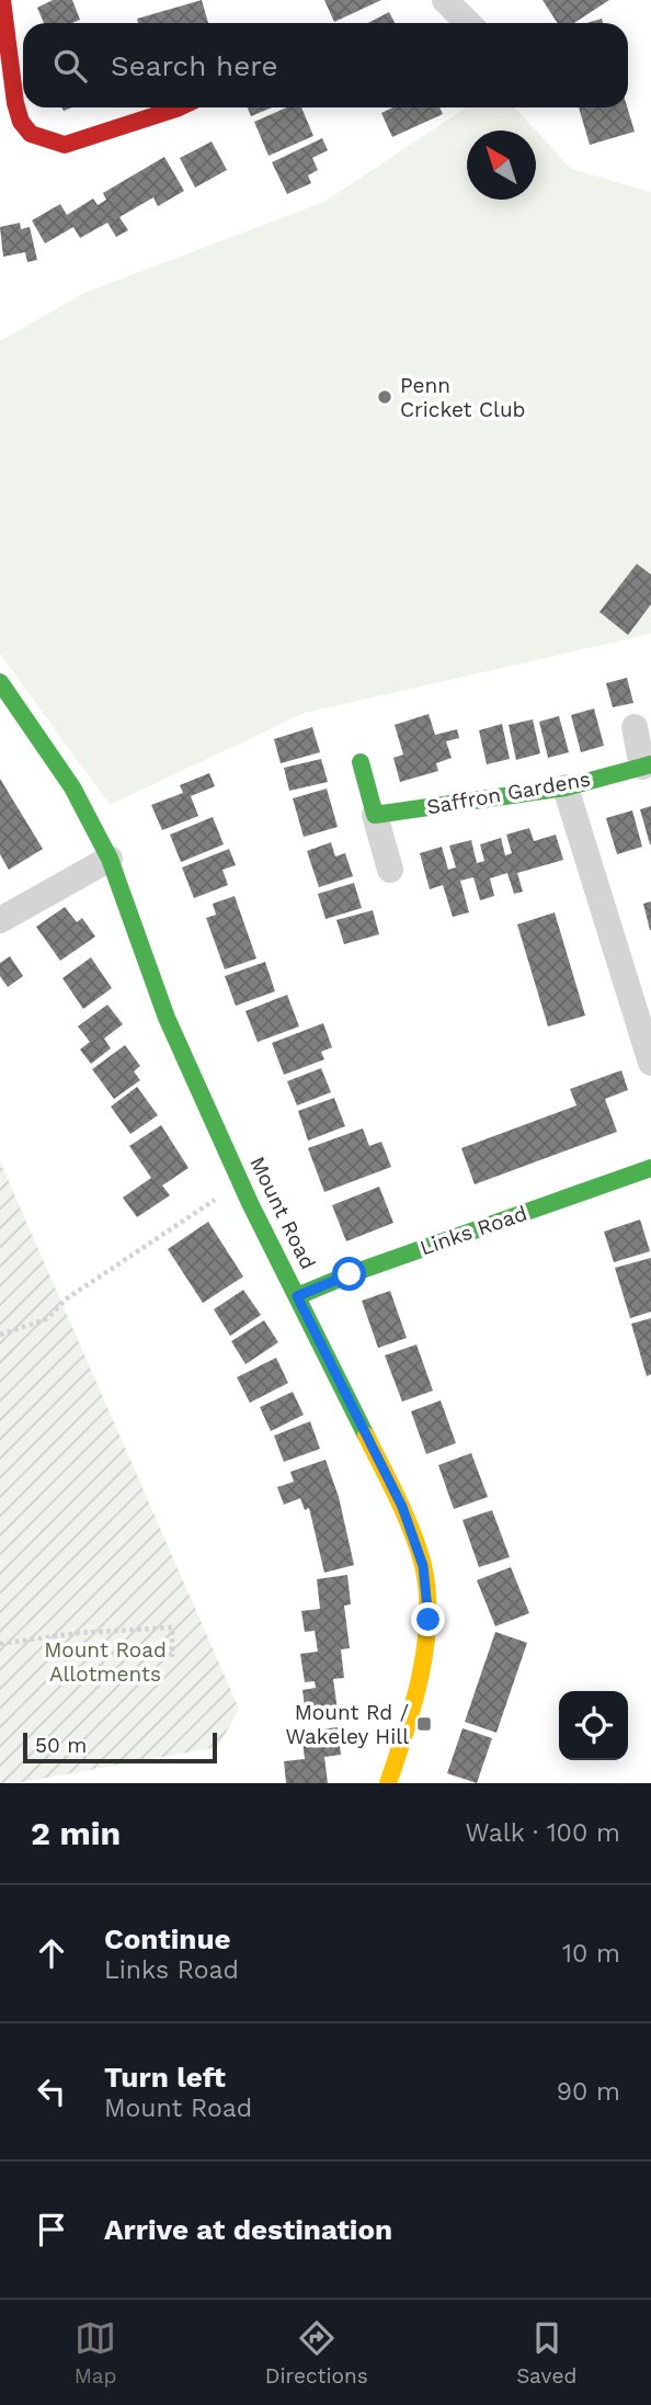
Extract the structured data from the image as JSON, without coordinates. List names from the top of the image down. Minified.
{"streets":{"street":["Saffron Gardens","Mount Road","Links Road"]},"crossings":[["Mount Road","Links Road"]],"parks":["Mount Road Allotments"],"places":{"other":["Penn Cricket Club"],"transit":["Mount Rd / Wakeley Hill"]},"scale_bar":"50 m","north":"top left","page":{"search":"Search here","scale":"50 m","heading":["2 min","Walk · 100 m"],"list":[["Continue","Links Road","10 m"],["Turn left","Mount Road","90 m"],"Arrive at destination"],"nav":["Map","Directions","Saved"]}}
